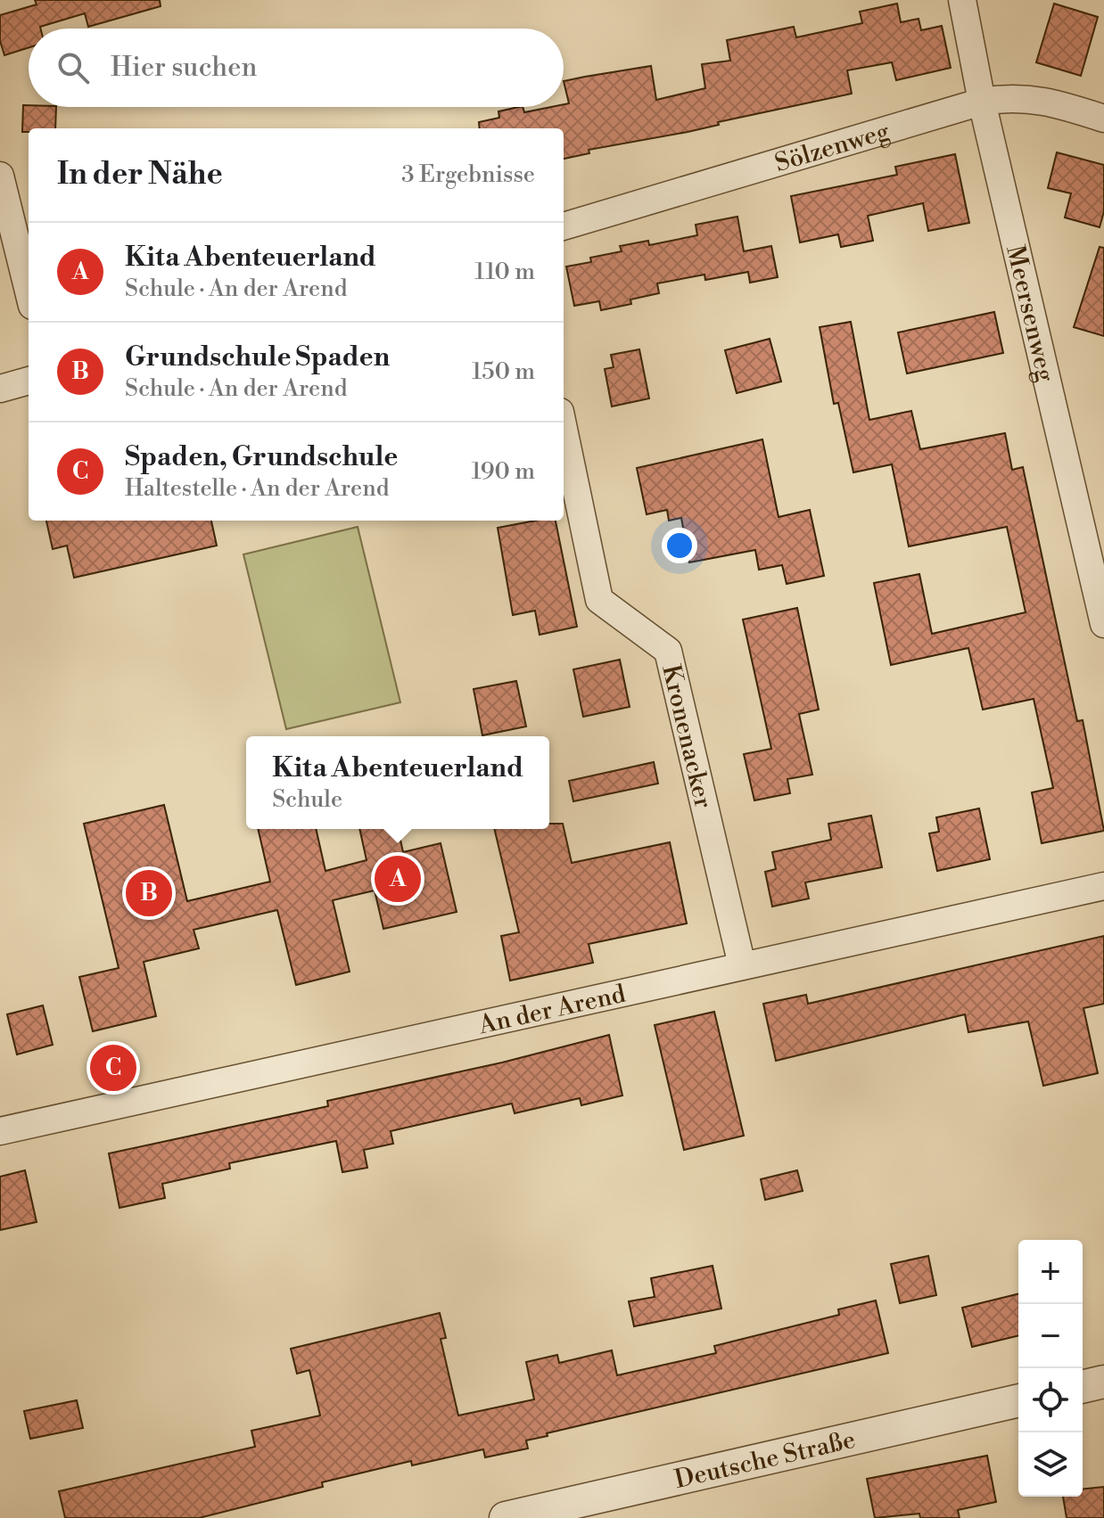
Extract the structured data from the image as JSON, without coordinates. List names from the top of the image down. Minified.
{"streets":{"street":["Sölzenweg","Meersenweg","Kronenacker","An der Arend","Deutsche Straße"]},"crossings":[["Sölzenweg","Meersenweg"],["Kronenacker","An der Arend"]],"page":{"search":"Hier suchen","heading":["In der Nähe","3 Ergebnisse"],"list":[{"mark":"A","name":"Kita Abenteuerland","note":"Schule · An der Arend","value":"110 m"},{"mark":"B","name":"Grundschule Spaden","note":"Schule · An der Arend","value":"150 m"},{"mark":"C","name":"Spaden, Grundschule","note":"Haltestelle · An der Arend","value":"190 m"}],"popup":["Kita Abenteuerland","Schule"],"pins":["A","B","C"],"map_buttons":["+","−"]}}
